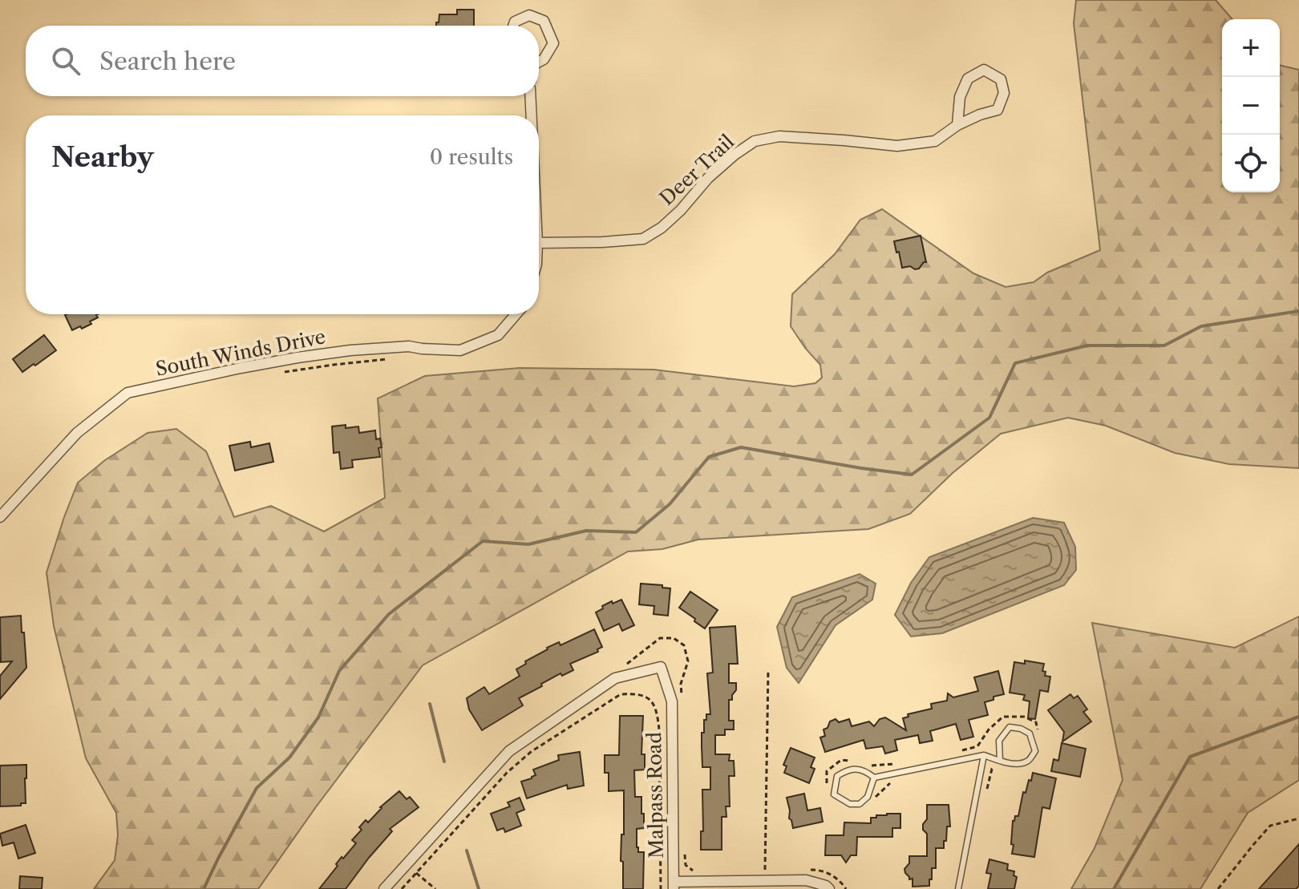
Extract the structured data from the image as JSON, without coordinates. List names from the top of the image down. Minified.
{"streets":{"street":["Deer Trail","South Winds Drive","Malpass Road"]},"page":{"map_buttons":["+","−"],"search":"Search here","heading":["Nearby","0 results"]}}
